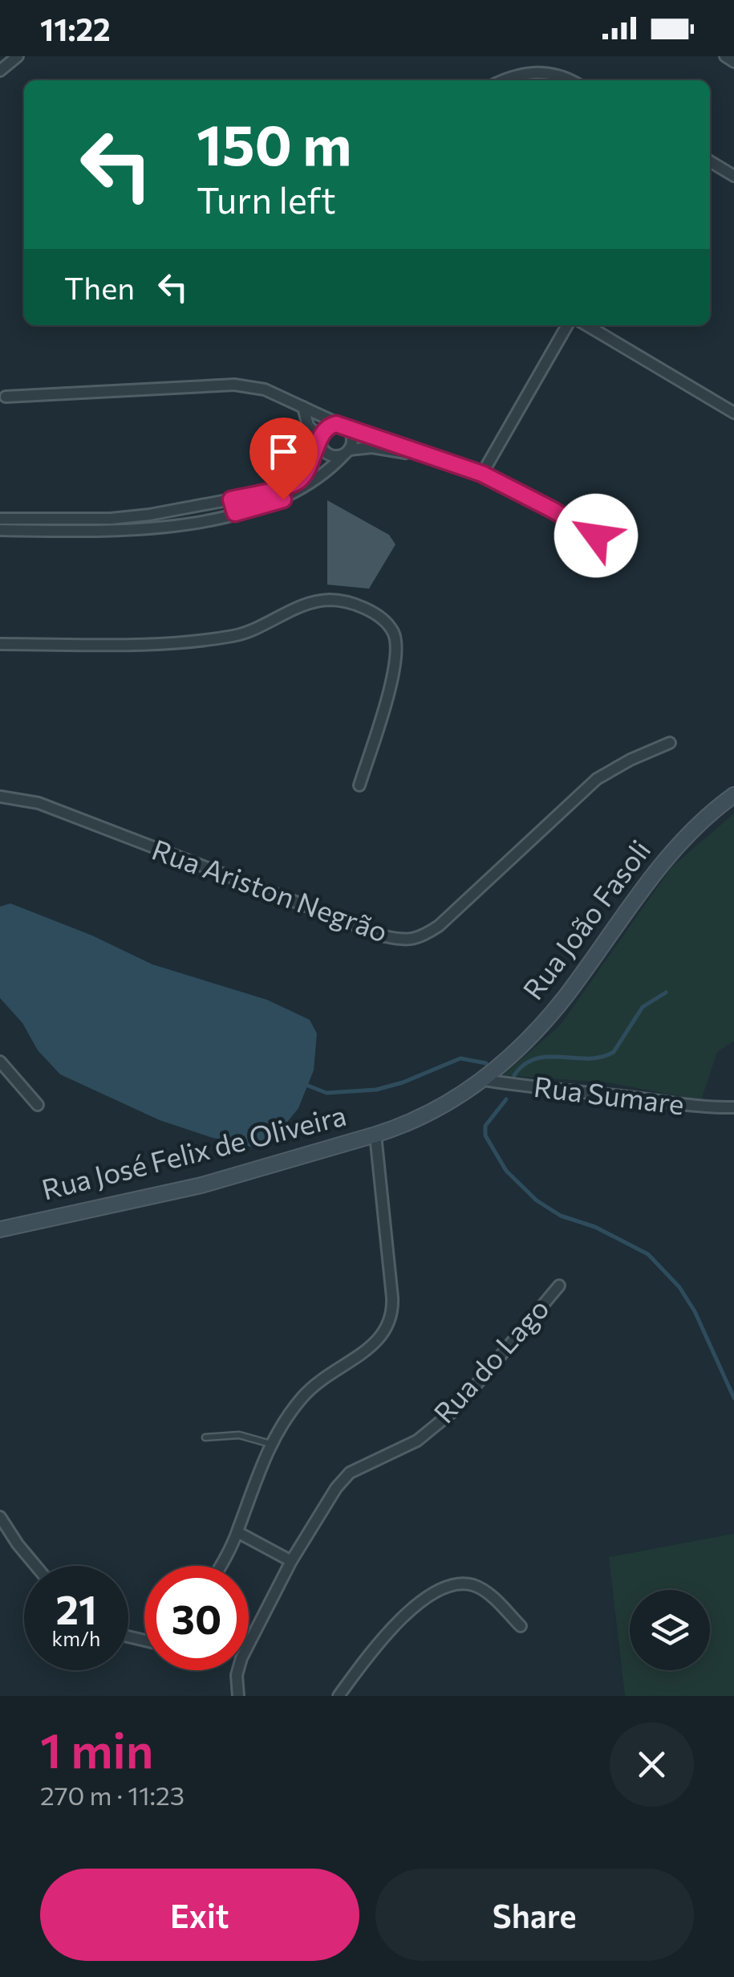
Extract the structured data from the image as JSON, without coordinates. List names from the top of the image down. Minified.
{"streets":{"main road":["Rua João Fasoli","Rua José Felix de Oliveira"],"street":["Rua Ariston Negrão","Rua Sumare","Rua do Lago"]},"crossings":[["Rua João Fasoli","Rua Sumare"],["Rua João Fasoli","Rua José Felix de Oliveira"],["Rua Sumare","Rua José Felix de Oliveira"]],"page":{"status":"11:22","turn":["150 m","Turn left"],"then":"Then","speed":"21 km/h","limit":"30","heading":["1 min","270 m · 11:23"],"buttons":["Exit","Share"]}}
